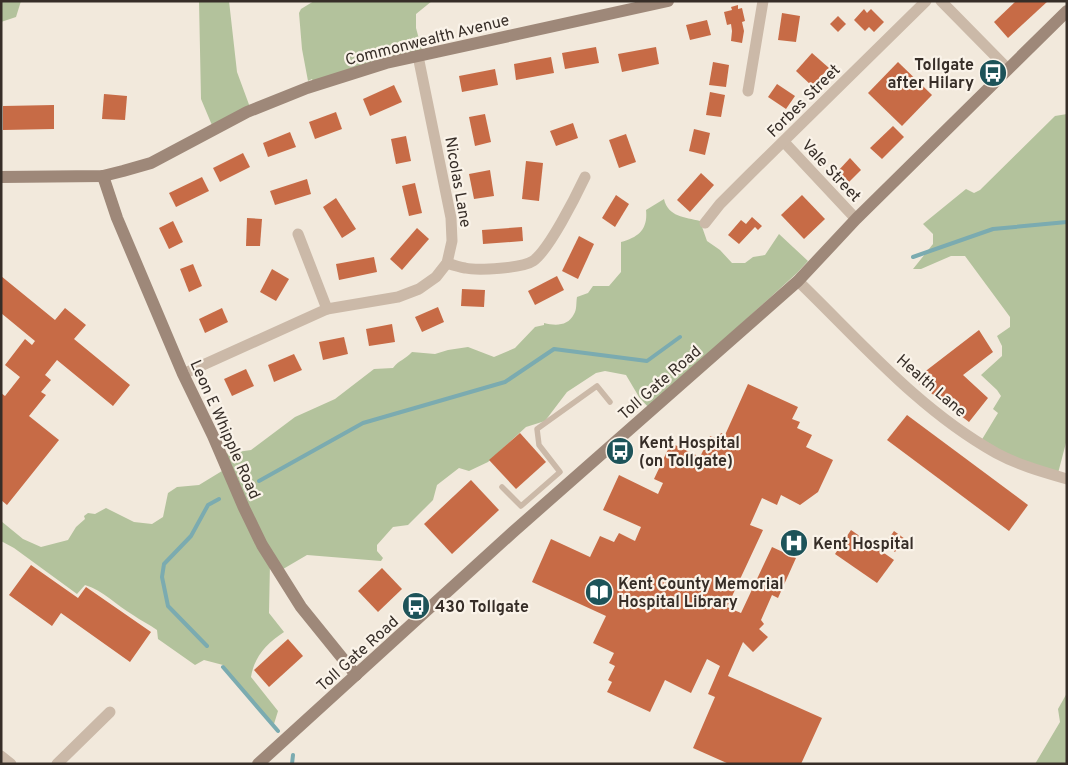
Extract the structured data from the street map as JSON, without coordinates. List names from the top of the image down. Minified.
{"streets":{"street":["Commonwealth Avenue","Forbes Street","Vale Street","Nicolas Lane","Toll Gate Road","Health Lane","Leon E Whipple Road"]},"crossings":[["Commonwealth Avenue","Nicolas Lane"],["Commonwealth Avenue","Leon E Whipple Road"],["Forbes Street","Vale Street"],["Vale Street","Toll Gate Road"],["Toll Gate Road","Health Lane"],["Toll Gate Road","Leon E Whipple Road"]],"places":{"bus stop":["Tollgate after Hilary","Kent Hospital (on Tollgate)","430 Tollgate"],"hospital":["Kent Hospital"],"library":["Kent County Memorial Hospital Library"]}}
